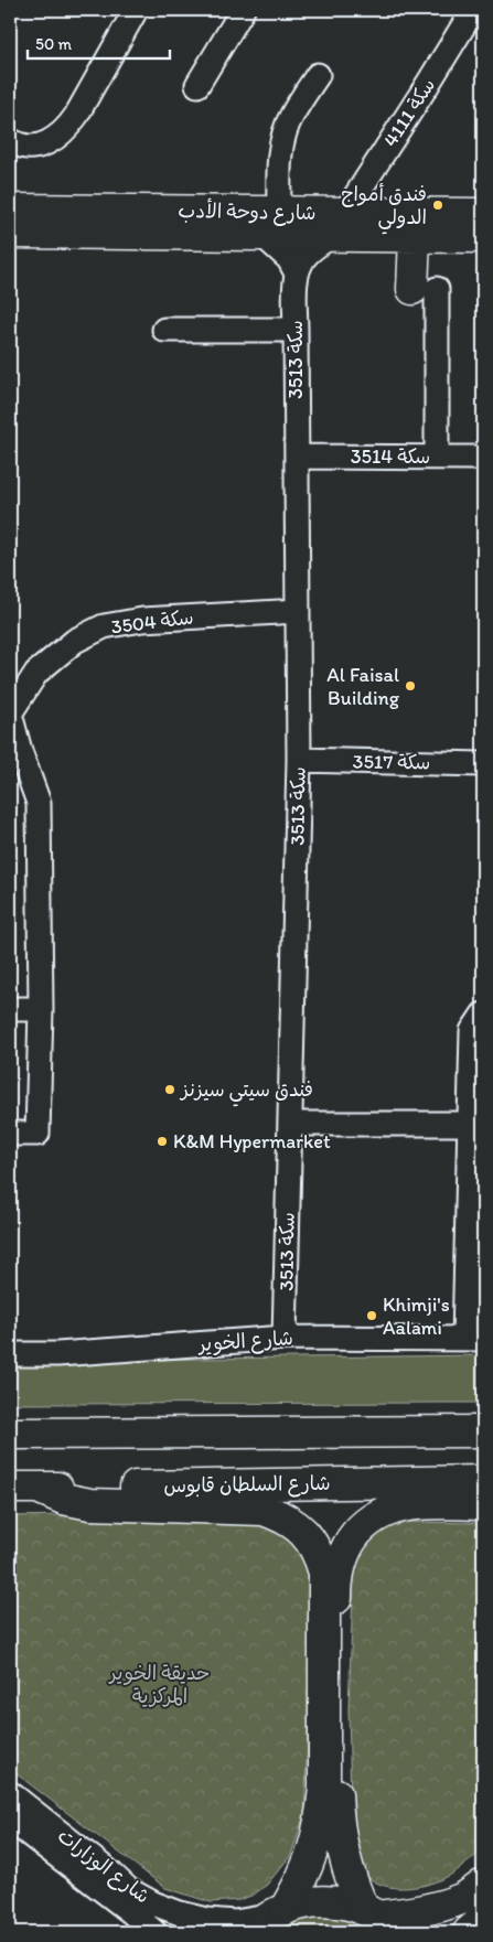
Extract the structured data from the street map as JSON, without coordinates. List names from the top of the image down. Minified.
{"streets":{"main road":["شارع دوحة الأدب","شارع السلطان قابوس"],"street":["سكة 4111","سكة 3513","سكة 3514","سكة 3504","سكة 3517","شارع الخوير","شارع الوزارات"]},"crossings":[["سكة 4111","شارع دوحة الأدب"],["سكة 3513","سكة 3514"],["سكة 3513","سكة 3504"],["سكة 3513","سكة 3517"],["سكة 3513","شارع الخوير"]],"parks":["حديقة الخوير المركزية"],"places":["فندق أمواج الدولي","Al Faisal Building","فندق سيتي سيزنز","K&M Hypermarket","Khimji's Aalami"],"scale_bar":"50 m"}
